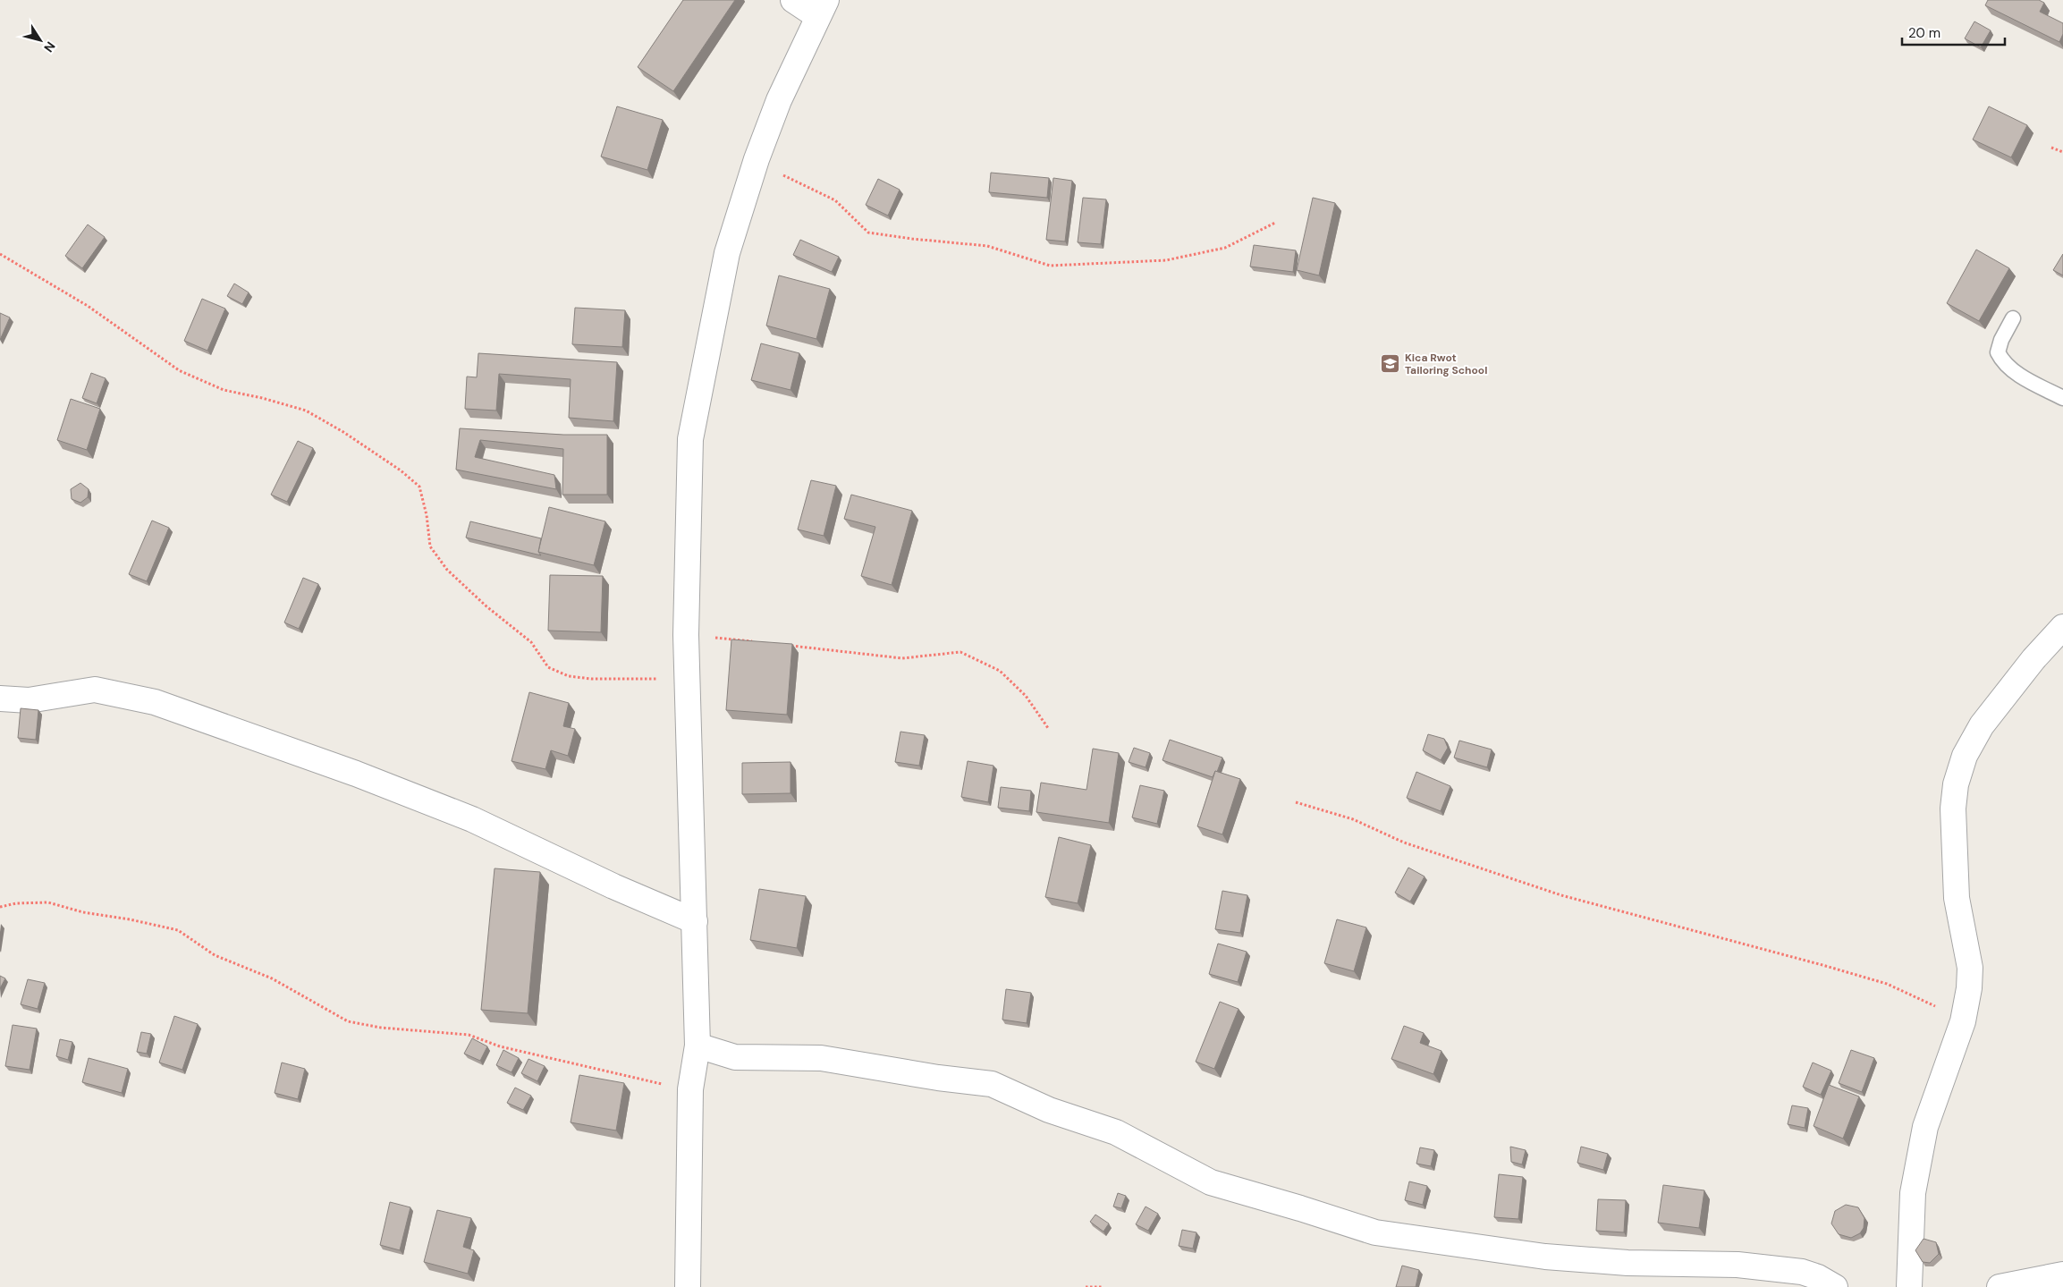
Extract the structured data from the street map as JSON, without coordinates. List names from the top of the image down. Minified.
{"places":{"school or university":["Kica Rwot Tailoring School"]},"scale_bar":"20 m","north":"bottom right"}
